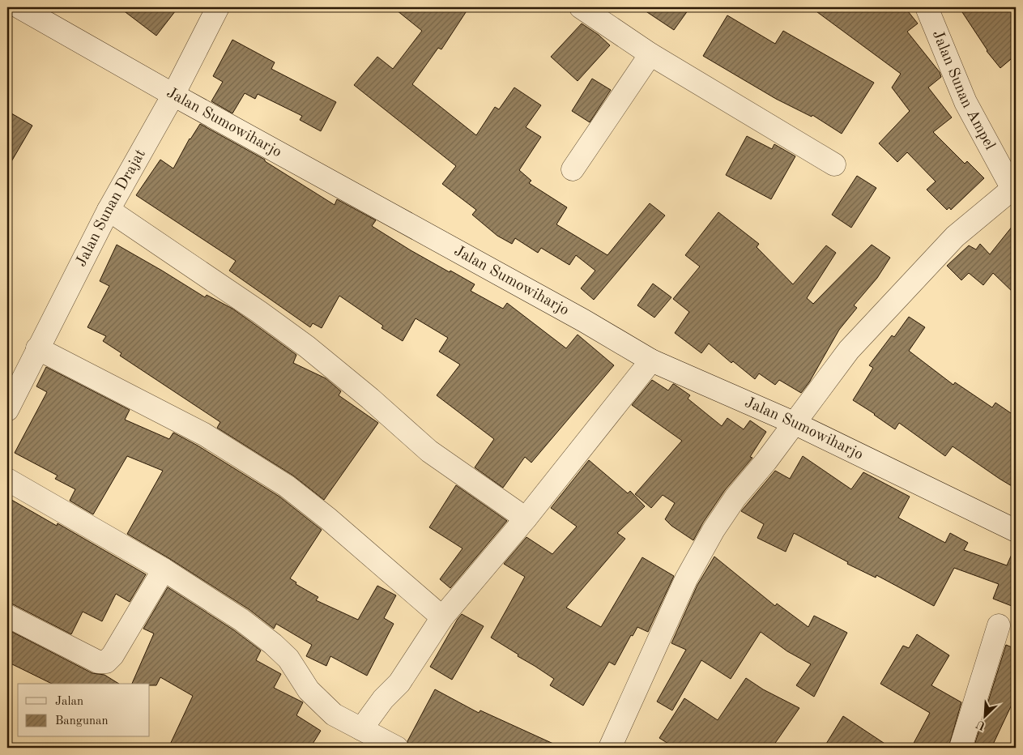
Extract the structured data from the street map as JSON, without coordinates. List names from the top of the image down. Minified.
{"streets":{"street":["Jalan Sunan Ampel","Jalan Sumowiharjo","Jalan Sunan Drajat"]},"crossings":[["Jalan Sumowiharjo","Jalan Sunan Drajat"]],"legend":["Jalan","Bangunan"],"north":"bottom left"}
